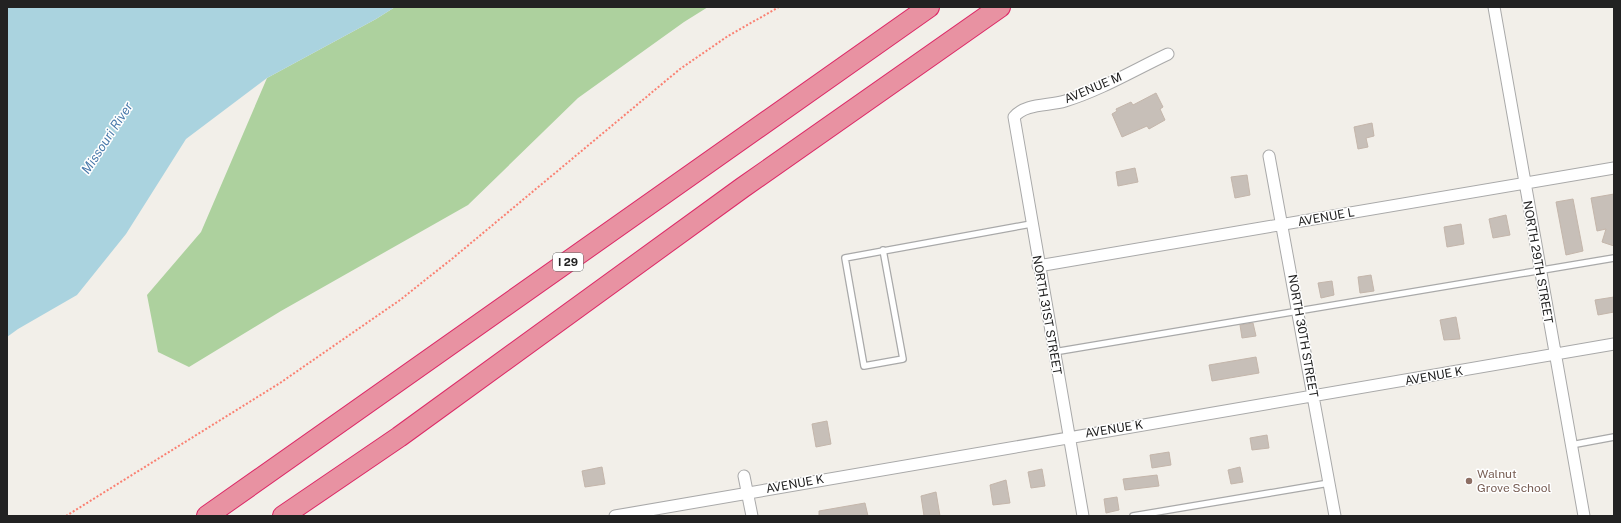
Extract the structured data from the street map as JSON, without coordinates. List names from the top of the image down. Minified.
{"streets":{"highway":["I 29"],"street":["AVENUE M","AVENUE L","NORTH 29TH STREET","NORTH 31ST STREET","NORTH 30TH STREET","AVENUE K"]},"crossings":[["AVENUE M","NORTH 31ST STREET"],["AVENUE L","NORTH 29TH STREET"],["AVENUE L","NORTH 31ST STREET"],["AVENUE L","NORTH 30TH STREET"],["NORTH 29TH STREET","AVENUE K"],["NORTH 31ST STREET","AVENUE K"],["NORTH 30TH STREET","AVENUE K"]],"water":["Missouri River"],"places":["Walnut Grove School"]}
